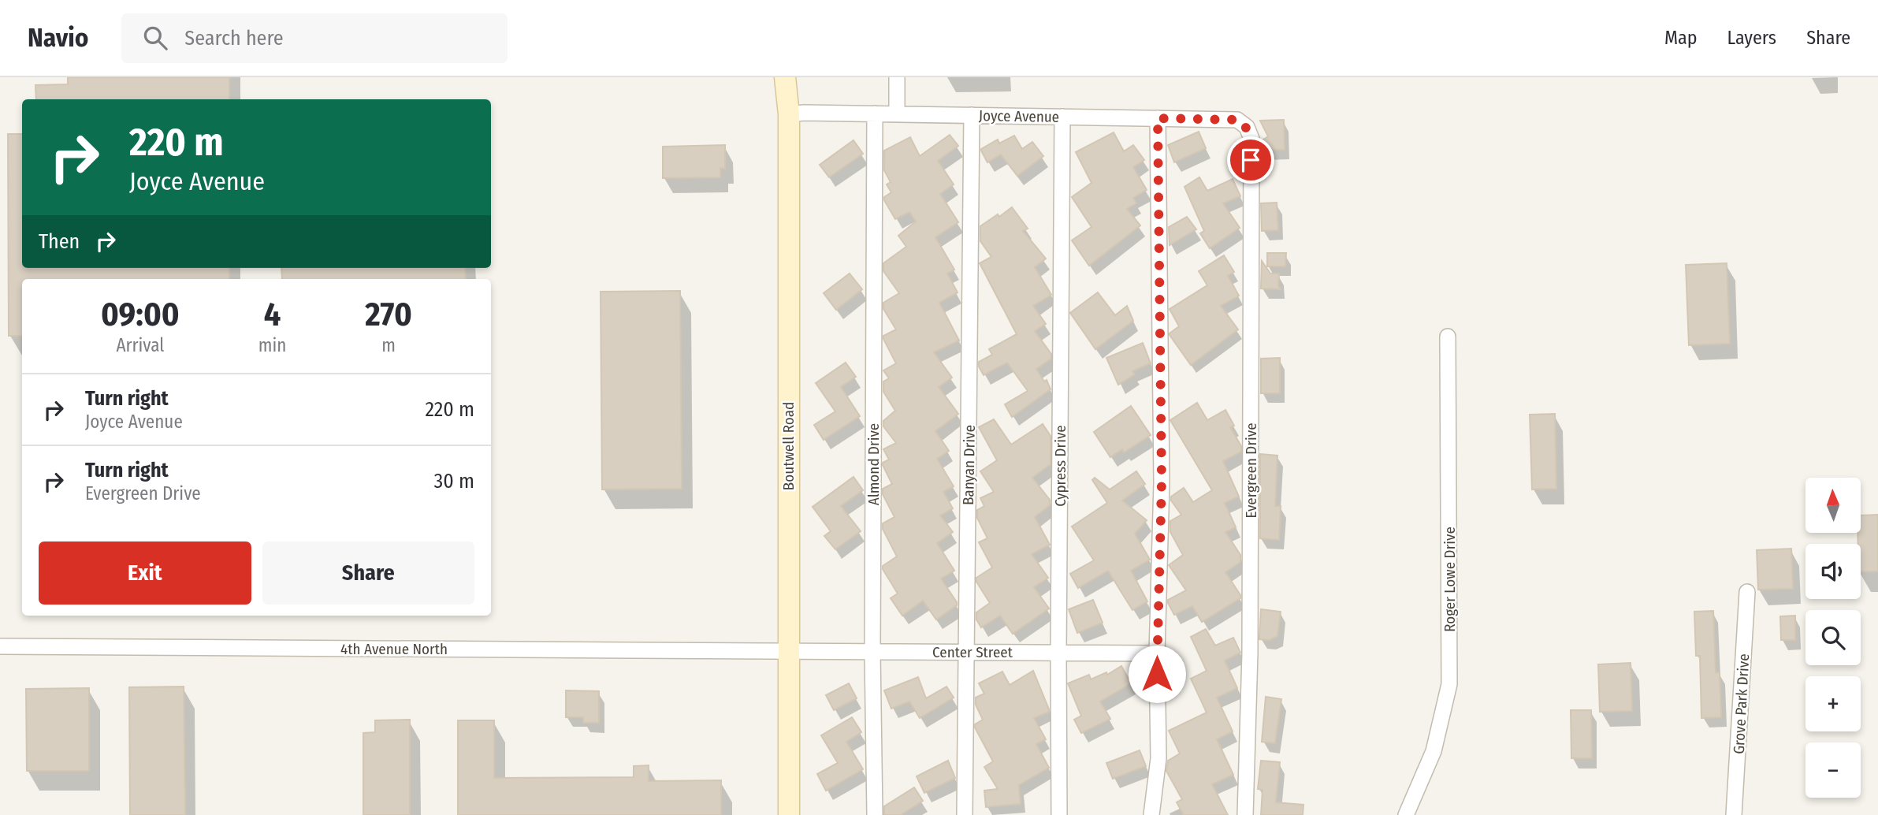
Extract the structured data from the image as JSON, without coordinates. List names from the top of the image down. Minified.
{"streets":{"street":["Joyce Avenue","Boutwell Road","Almond Drive","Banyan Drive","Cypress Drive","Evergreen Drive","Roger Lowe Drive","4th Avenue North","Center Street","Grove Park Drive"]},"crossings":[["Joyce Avenue","Boutwell Road"],["Joyce Avenue","Almond Drive"],["Joyce Avenue","Banyan Drive"],["Joyce Avenue","Cypress Drive"],["Joyce Avenue","Evergreen Drive"],["Boutwell Road","4th Avenue North"],["Boutwell Road","Center Street"],["Almond Drive","Center Street"],["Banyan Drive","Center Street"],["Cypress Drive","Center Street"],["4th Avenue North","Center Street"]],"north":"top","page":{"header":"Navio","search":"Search here","nav":["Map","Layers","Share"],"turn":["220 m","Joyce Avenue"],"then":"Then","eta":["09:00","Arrival","4","min","270","m"],"list":[{"name":"Turn right","note":"Joyce Avenue","value":"220 m"},{"name":"Turn right","note":"Evergreen Drive","value":"30 m"}],"map_buttons":["+","−"],"buttons":["Exit","Share"]}}
